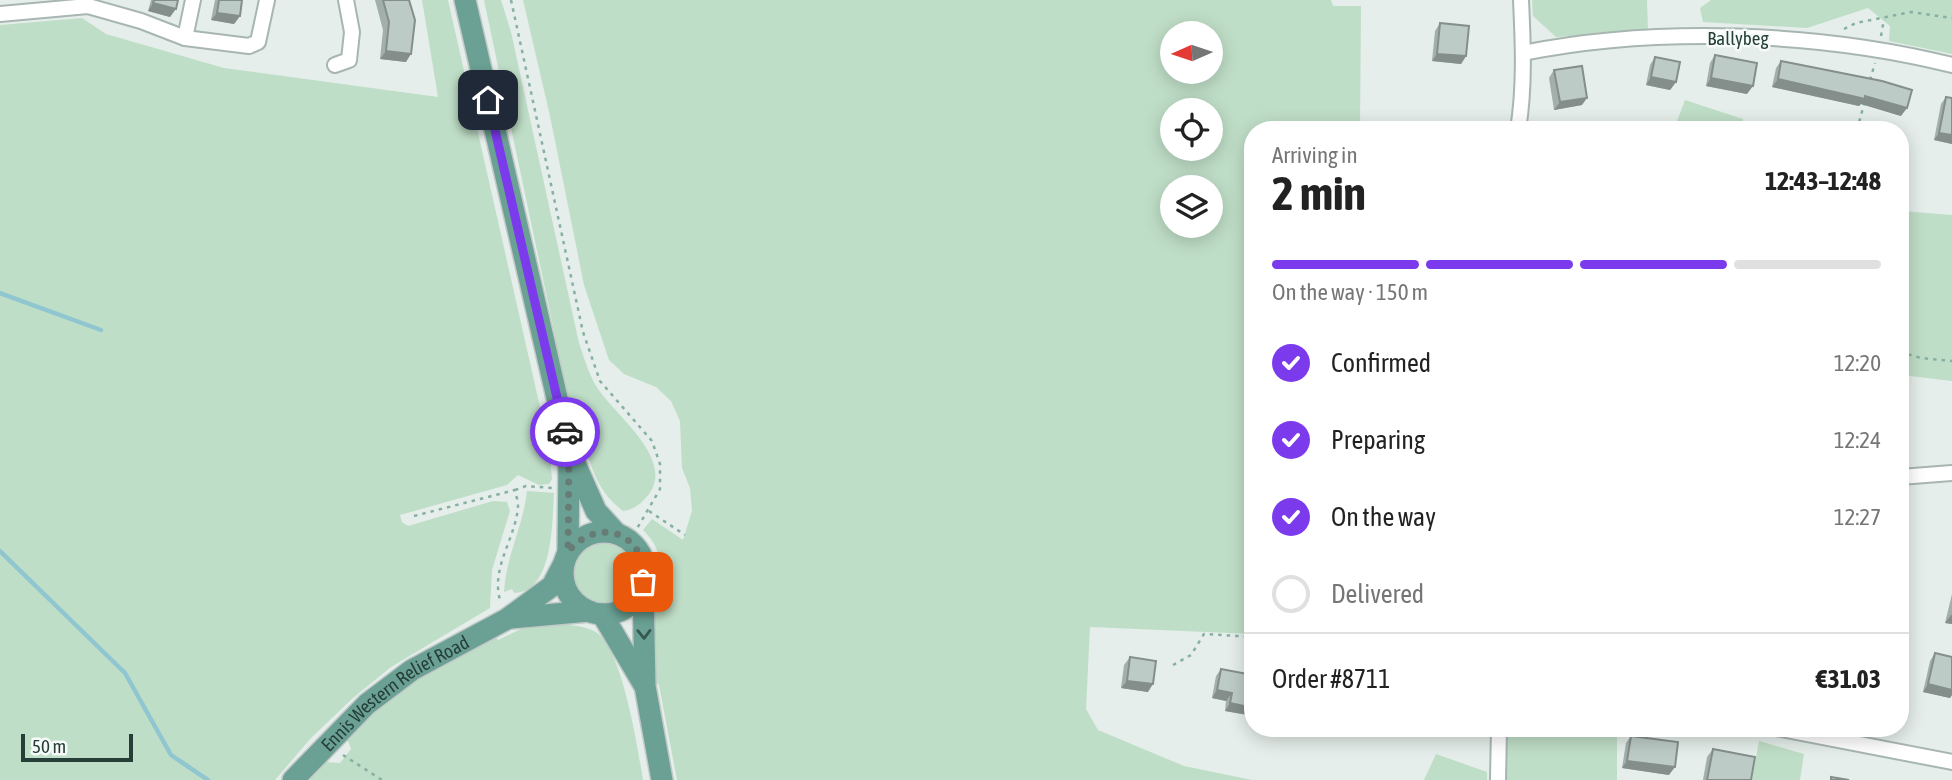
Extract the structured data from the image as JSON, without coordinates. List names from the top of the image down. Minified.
{"streets":{"main road":["Ennis Western Relief Road"],"street":["Ballybeg"]},"scale_bar":"50 m","north":"left","page":{"heading":["2 min","Arriving in","12:43–12:48"],"panel":["Order #8711","€31.03"],"bar":"On the way · 150 m","list":[["Confirmed","12:20"],["Preparing","12:24"],["On the way","12:27"],"Delivered"],"scale":"50 m"}}
